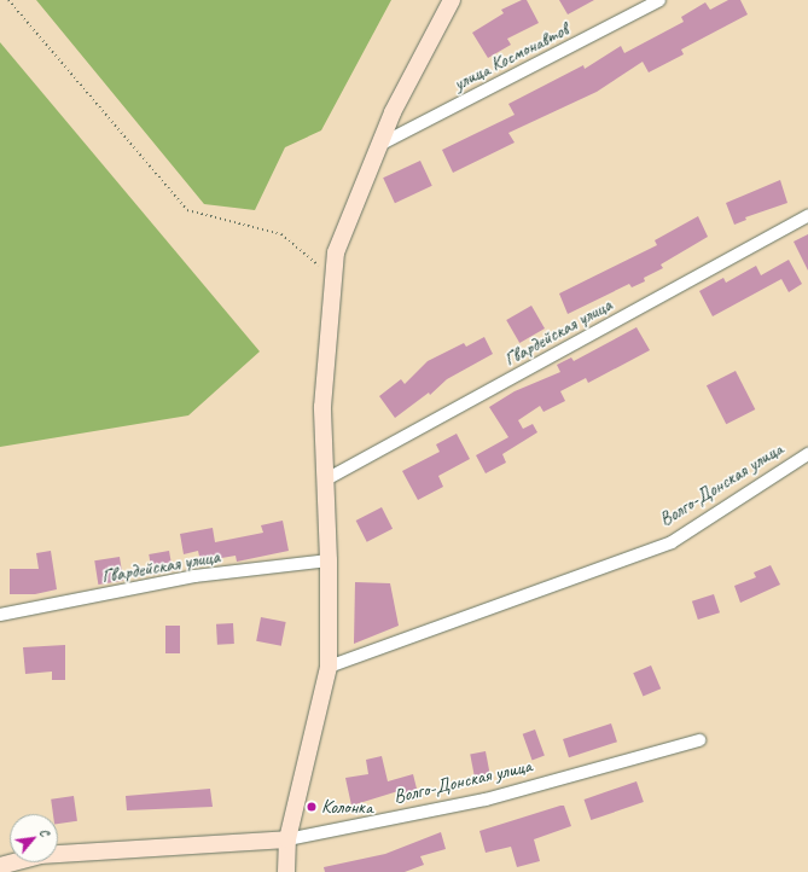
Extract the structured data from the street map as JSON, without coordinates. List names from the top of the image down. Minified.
{"streets":{"street":["улица Космонавтов","Гвардейская улица","Волго-Донская улица"]},"places":["Колонка"],"north":"top right"}
